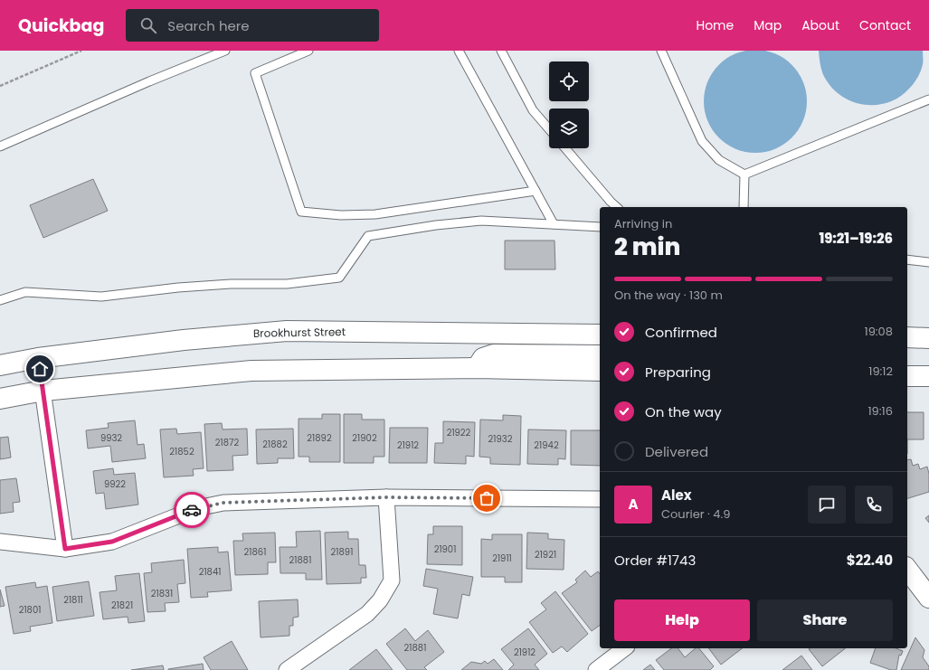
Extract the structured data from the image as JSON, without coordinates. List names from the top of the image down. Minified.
{"streets":{"main road":["Brookhurst Street"]},"house_numbers":["21922","9932","21892","21902","21932","21872","21882","21912","21942","21852","9922","21901","21861","21891","21921","21911","21881","21841","21831","21811","21821","21801","21881","21912"],"page":{"header":"Quickbag","search":"Search here","nav":["Home","Map","About","Contact"],"heading":["2 min","Arriving in","19:21–19:26"],"panel":["Alex","Courier · 4.9","Order #1743","$22.40"],"bar":"On the way · 130 m","list":[["Confirmed","19:08"],["Preparing","19:12"],["On the way","19:16"],"Delivered"],"round":"A","buttons":["Help","Share"]}}
